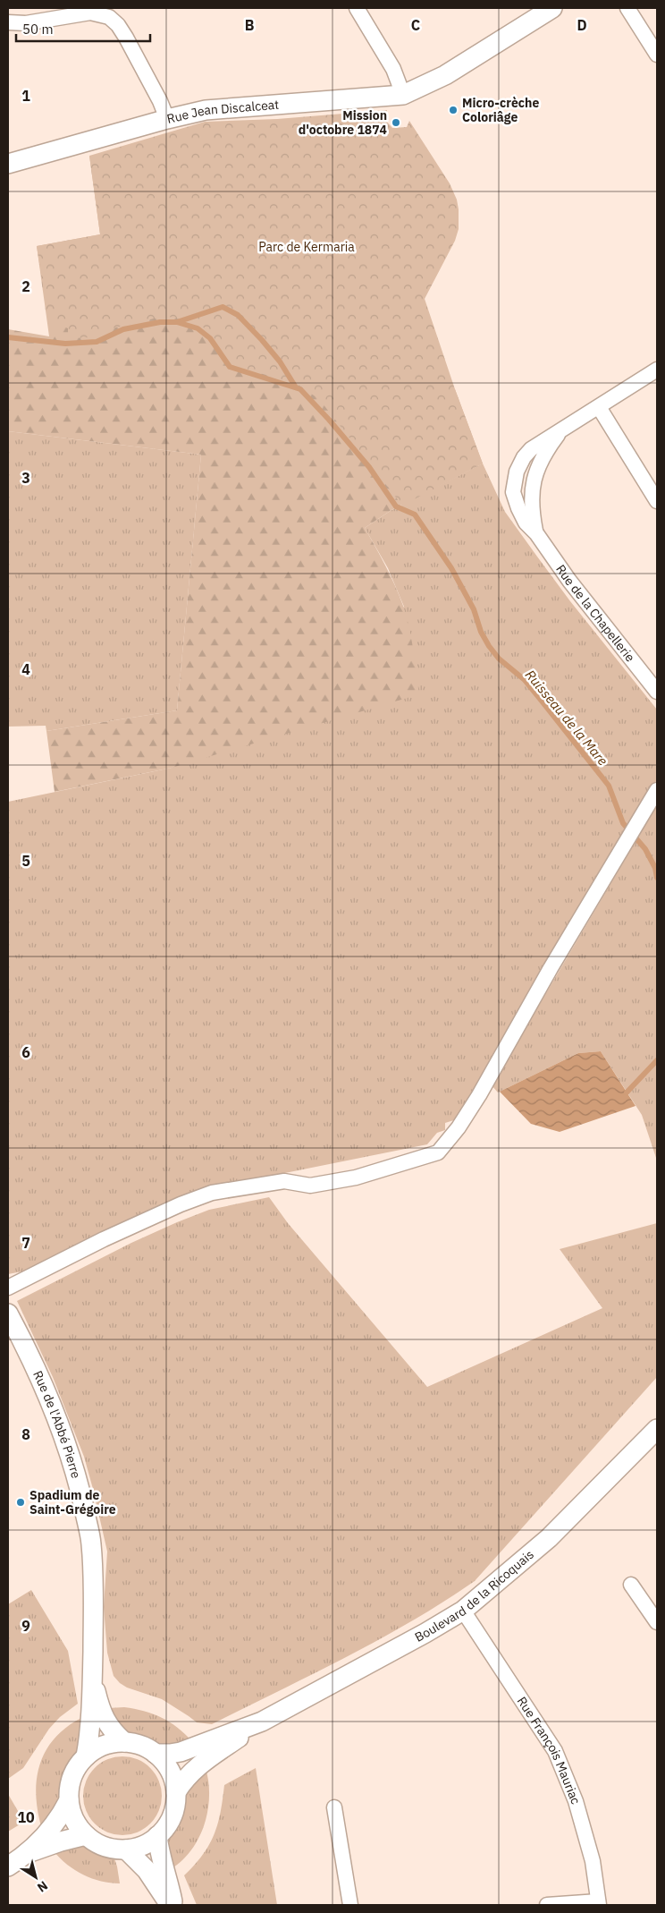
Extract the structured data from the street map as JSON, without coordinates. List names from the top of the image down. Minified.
{"streets":{"street":["Rue Jean Discalceat","Rue de la Chapellerie","Rue de l'Abbé Pierre","Boulevard de la Ricoquais","Rue François Mauriac"]},"crossings":[["Rue de l'Abbé Pierre","Boulevard de la Ricoquais"],["Boulevard de la Ricoquais","Rue François Mauriac"]],"water":["Ruisseau de la Mare"],"parks":["Parc de Kermaria"],"places":["Micro-crèche Coloriâge","Mission d'octobre 1874","Spadium de Saint-Grégoire"],"scale_bar":"50 m","north":"bottom right","grid":{"columns":["B","C","D"],"rows":["1","2","3","4","5","6","7","8","9","10"]}}
